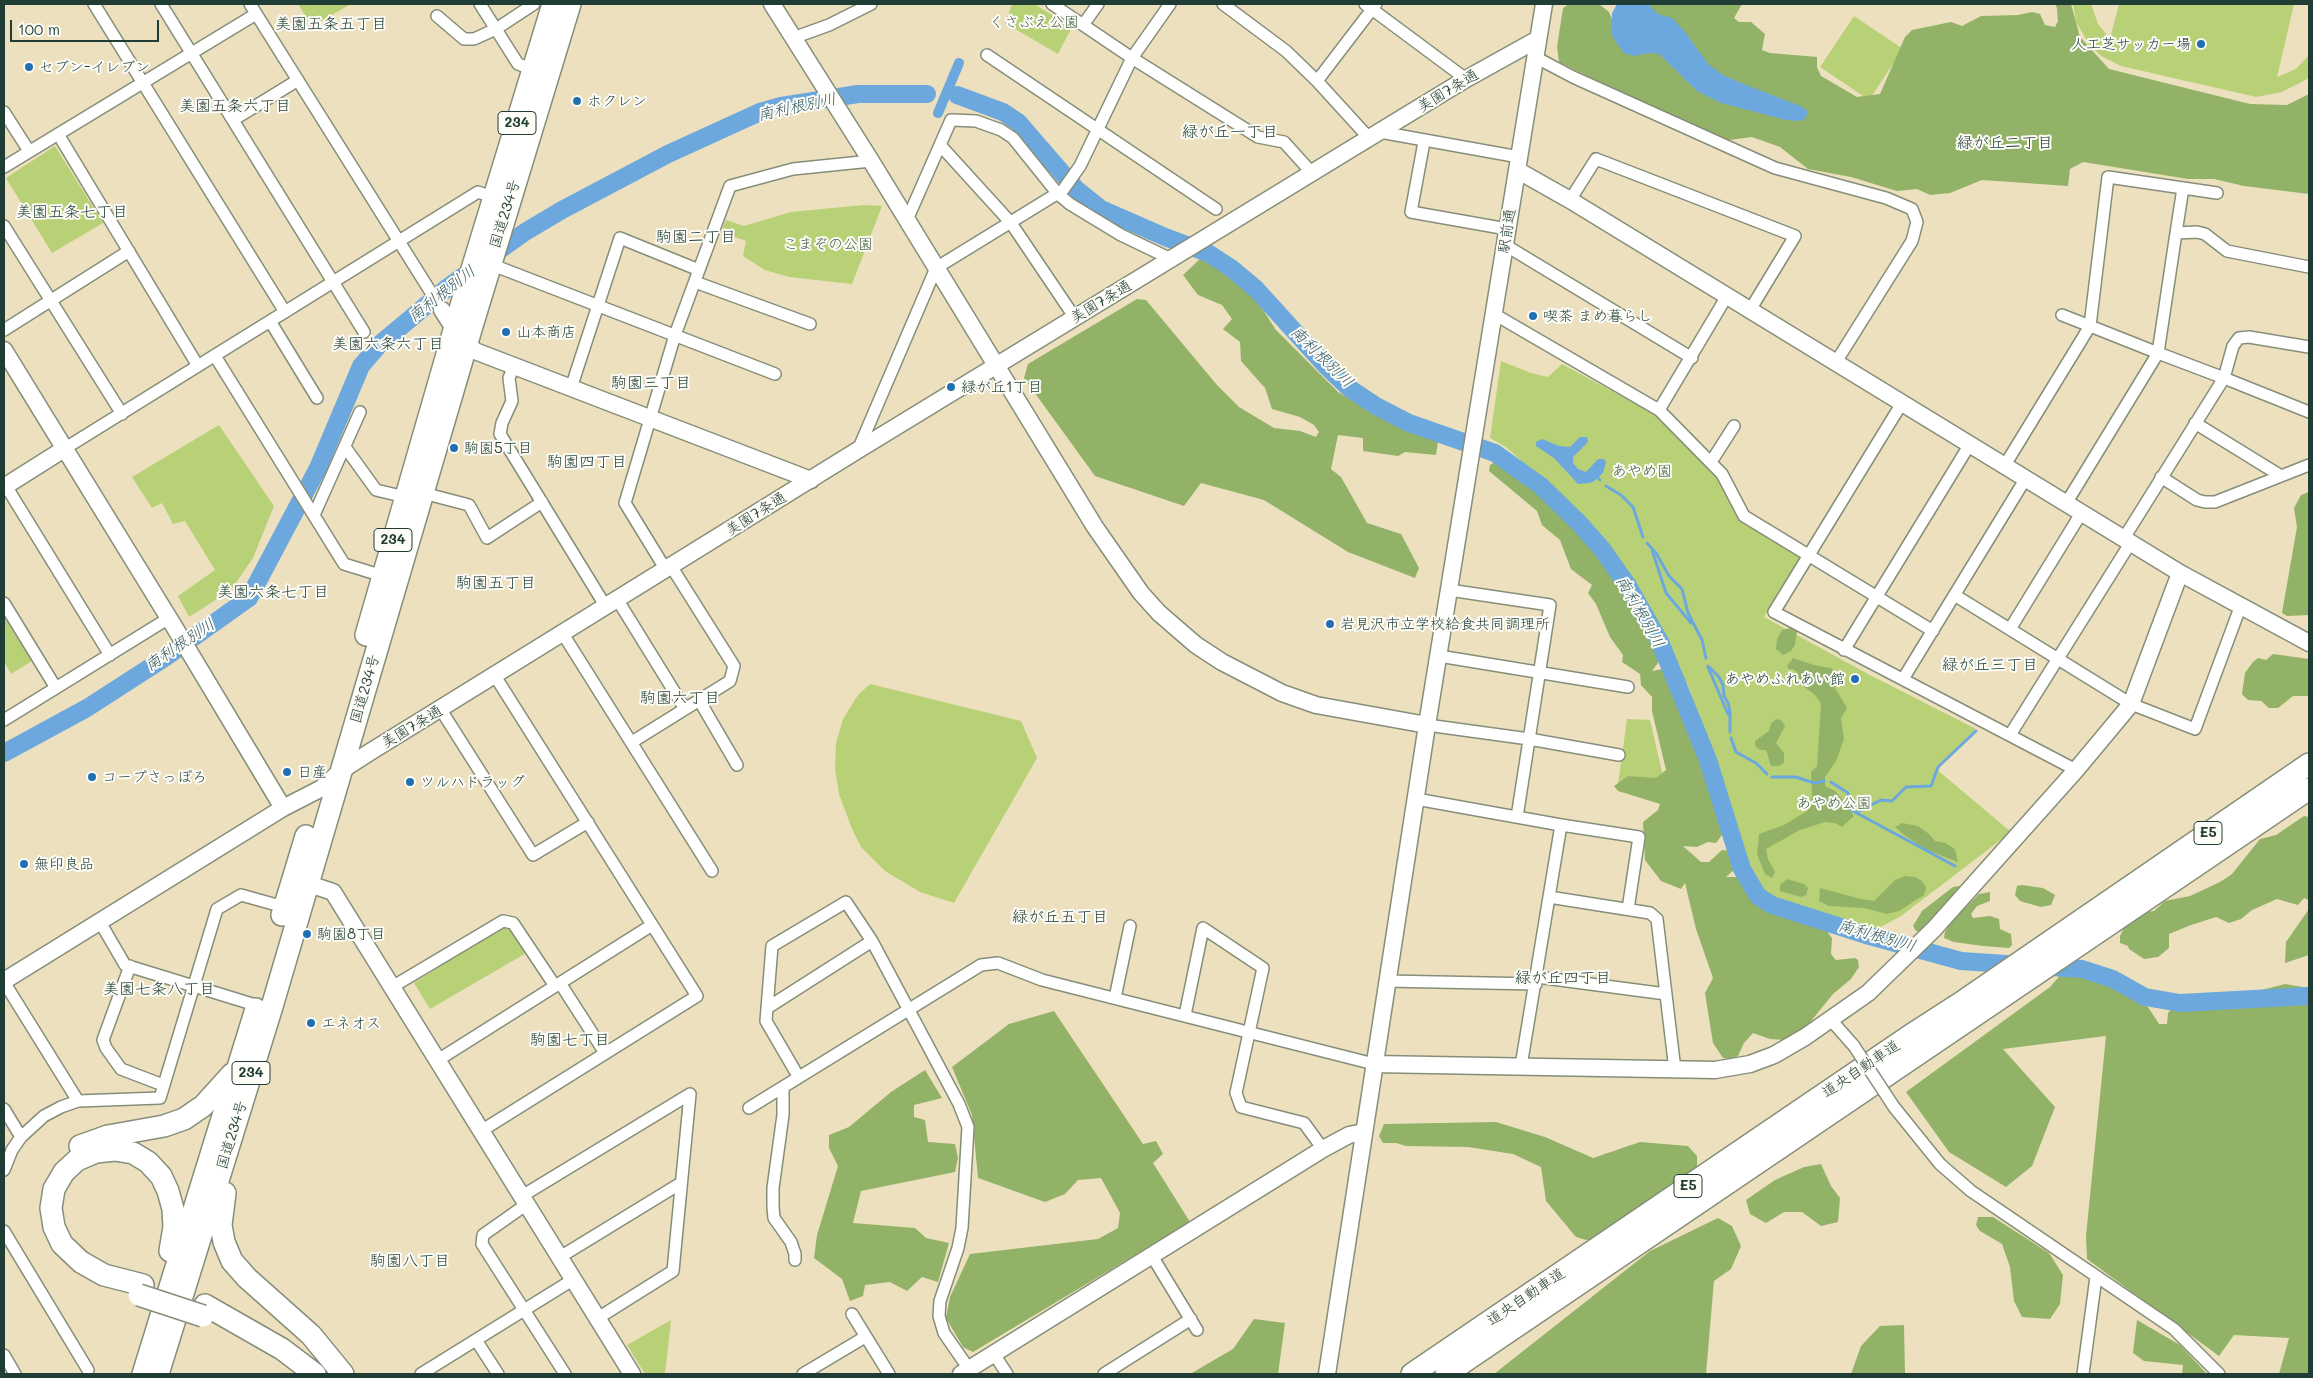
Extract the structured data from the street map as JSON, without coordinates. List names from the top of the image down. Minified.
{"streets":{"highway":["234","国道234号","E5","道央自動車道"],"street":["美園7条通","駅前通"]},"crossings":[["美園7条通","国道234号"],["美園7条通","駅前通"]],"districts":["美園五条五丁目","美園五条六丁目","緑が丘一丁目","緑が丘二丁目","美園五条七丁目","駒園二丁目","美園六条六丁目","駒園三丁目","駒園四丁目","駒園五丁目","美園六条七丁目","緑が丘三丁目","駒園六丁目","緑が丘五丁目","緑が丘四丁目","美園七条八丁目","駒園七丁目","駒園八丁目"],"water":["南利根別川"],"parks":["くさぶえ公園","こまぞの公園","あやめ園","あやめ公園"],"places":["人工芝サッカー場","セブン-イレブン","ホクレン","喫茶 まめ暮らし","山本商店","緑が丘1丁目","駒園5丁目","岩見沢市立学校給食共同調理所","あやめふれあい館","日産","コープさっぽろ","ツルハドラッグ","無印良品","駒園8丁目","エネオス"],"scale_bar":"100 m"}
